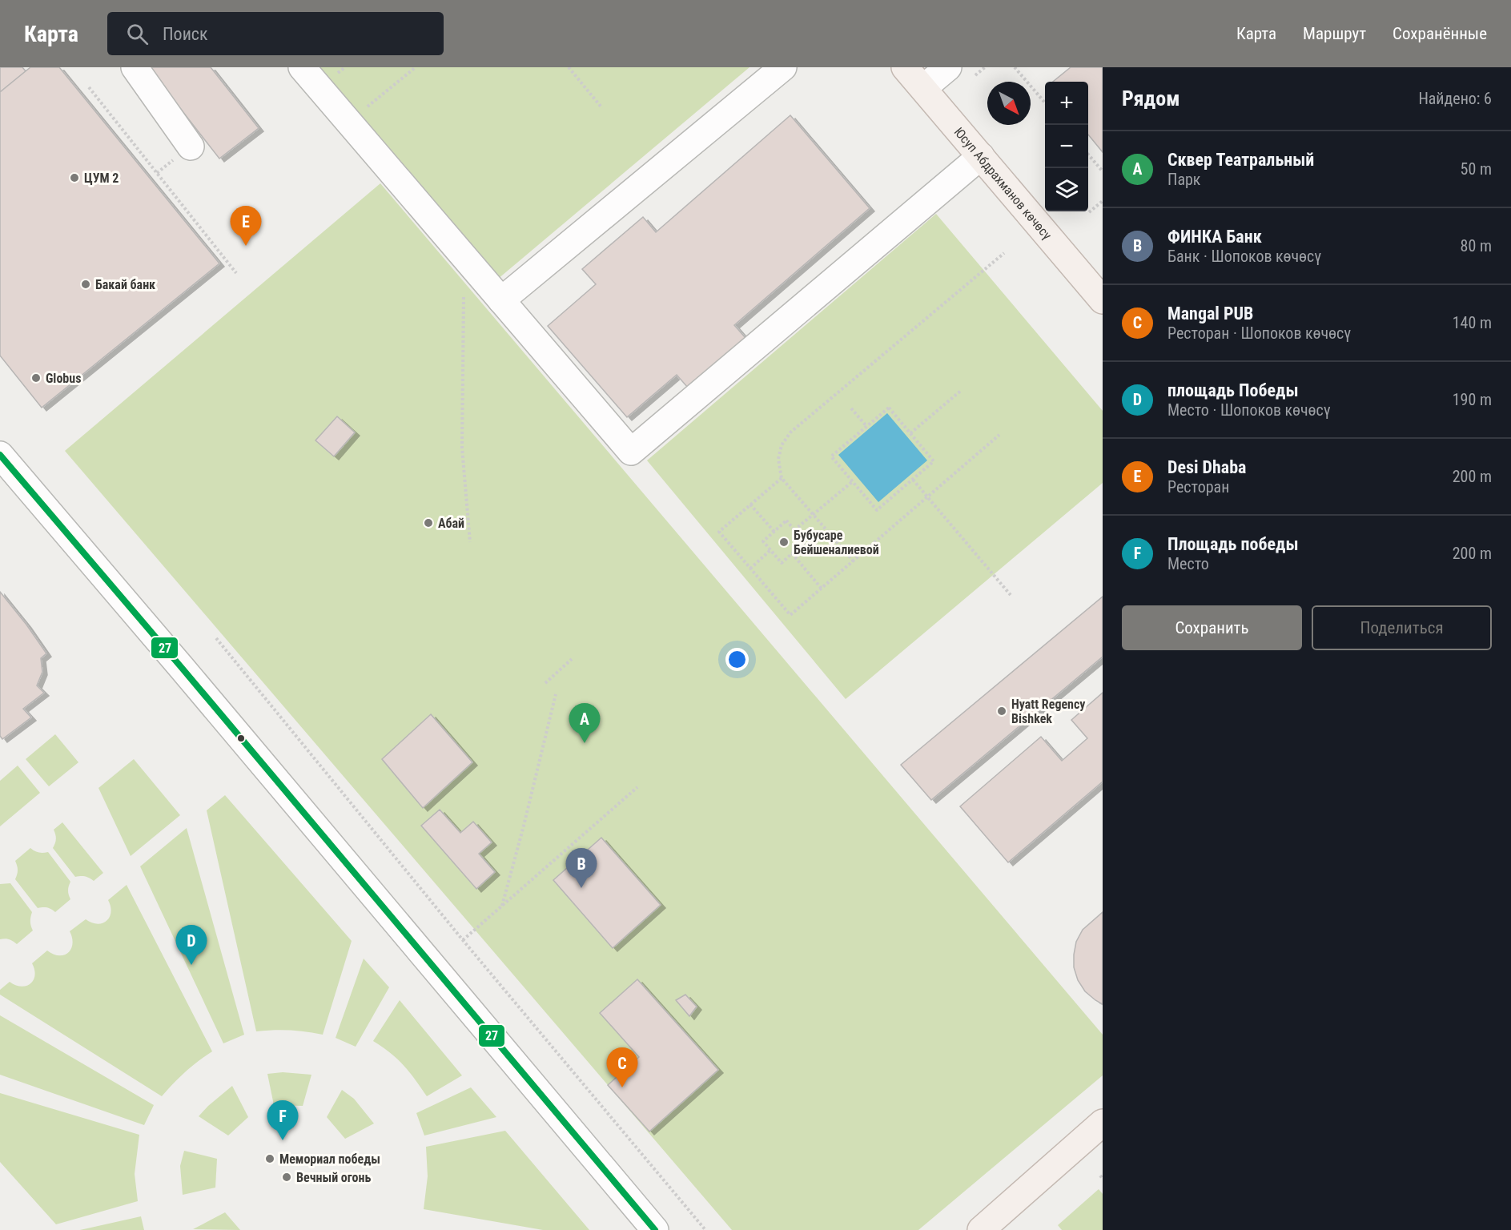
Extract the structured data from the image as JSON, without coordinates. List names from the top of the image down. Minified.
{"streets":{"main road":["Юсуп Абдрахманов көчөсү"]},"places":["ЦУМ 2","Бакай банк","Globus","Абай","Бубусаре Бейшеналиевой","Hyatt Regency Bishkek","Мемориал победы","Вечный огонь"],"lines":["transit line 27"],"north":"bottom right","page":{"header":"Карта","search":"Поиск","nav":["Карта","Маршрут","Сохранённые"],"heading":["Рядом","Найдено: 6"],"map_buttons":["+","−"],"list":[{"mark":"A","name":"Сквер Театральный","note":"Парк","value":"50 m"},{"mark":"B","name":"ФИНКА Банк","note":"Банк · Шопоков көчөсү","value":"80 m"},{"mark":"C","name":"Mangal PUB","note":"Ресторан · Шопоков көчөсү","value":"140 m"},{"mark":"D","name":"площадь Победы","note":"Место · Шопоков көчөсү","value":"190 m"},{"mark":"E","name":"Desi Dhaba","note":"Ресторан","value":"200 m"},{"mark":"F","name":"Площадь победы","note":"Место","value":"200 m"}],"pins":["E","A","B","D","C","F"],"buttons":["Сохранить","Поделиться"]}}
